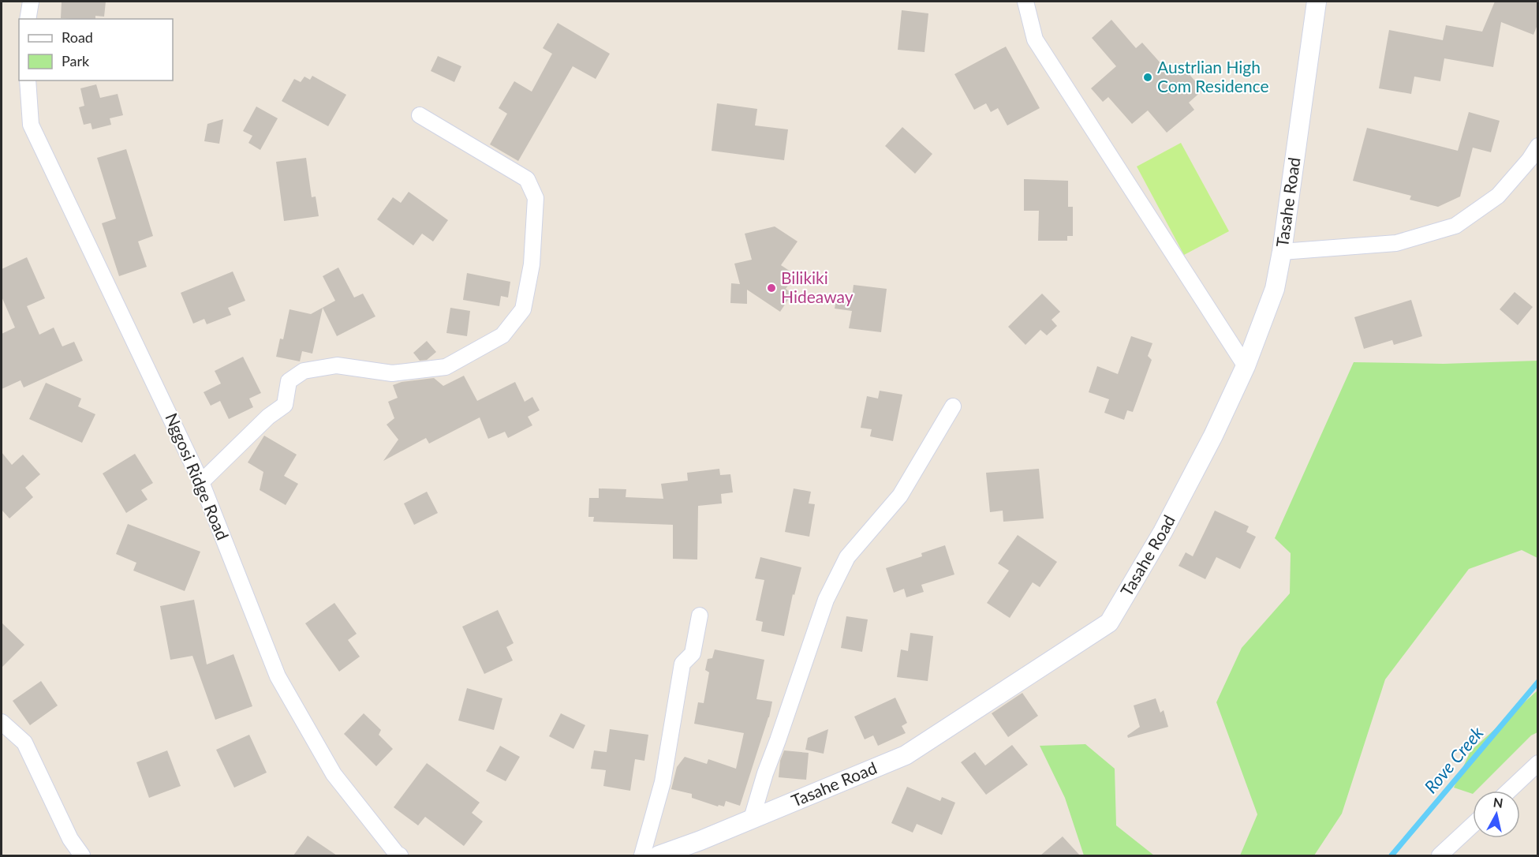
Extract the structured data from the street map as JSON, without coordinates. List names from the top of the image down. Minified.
{"streets":{"street":["Tasahe Road","Nggosi Ridge Road"]},"water":["Rove Creek"],"places":["Austrlian High Com Residence","Bilikiki Hideaway"],"legend":["Road","Park"],"north":"top"}
